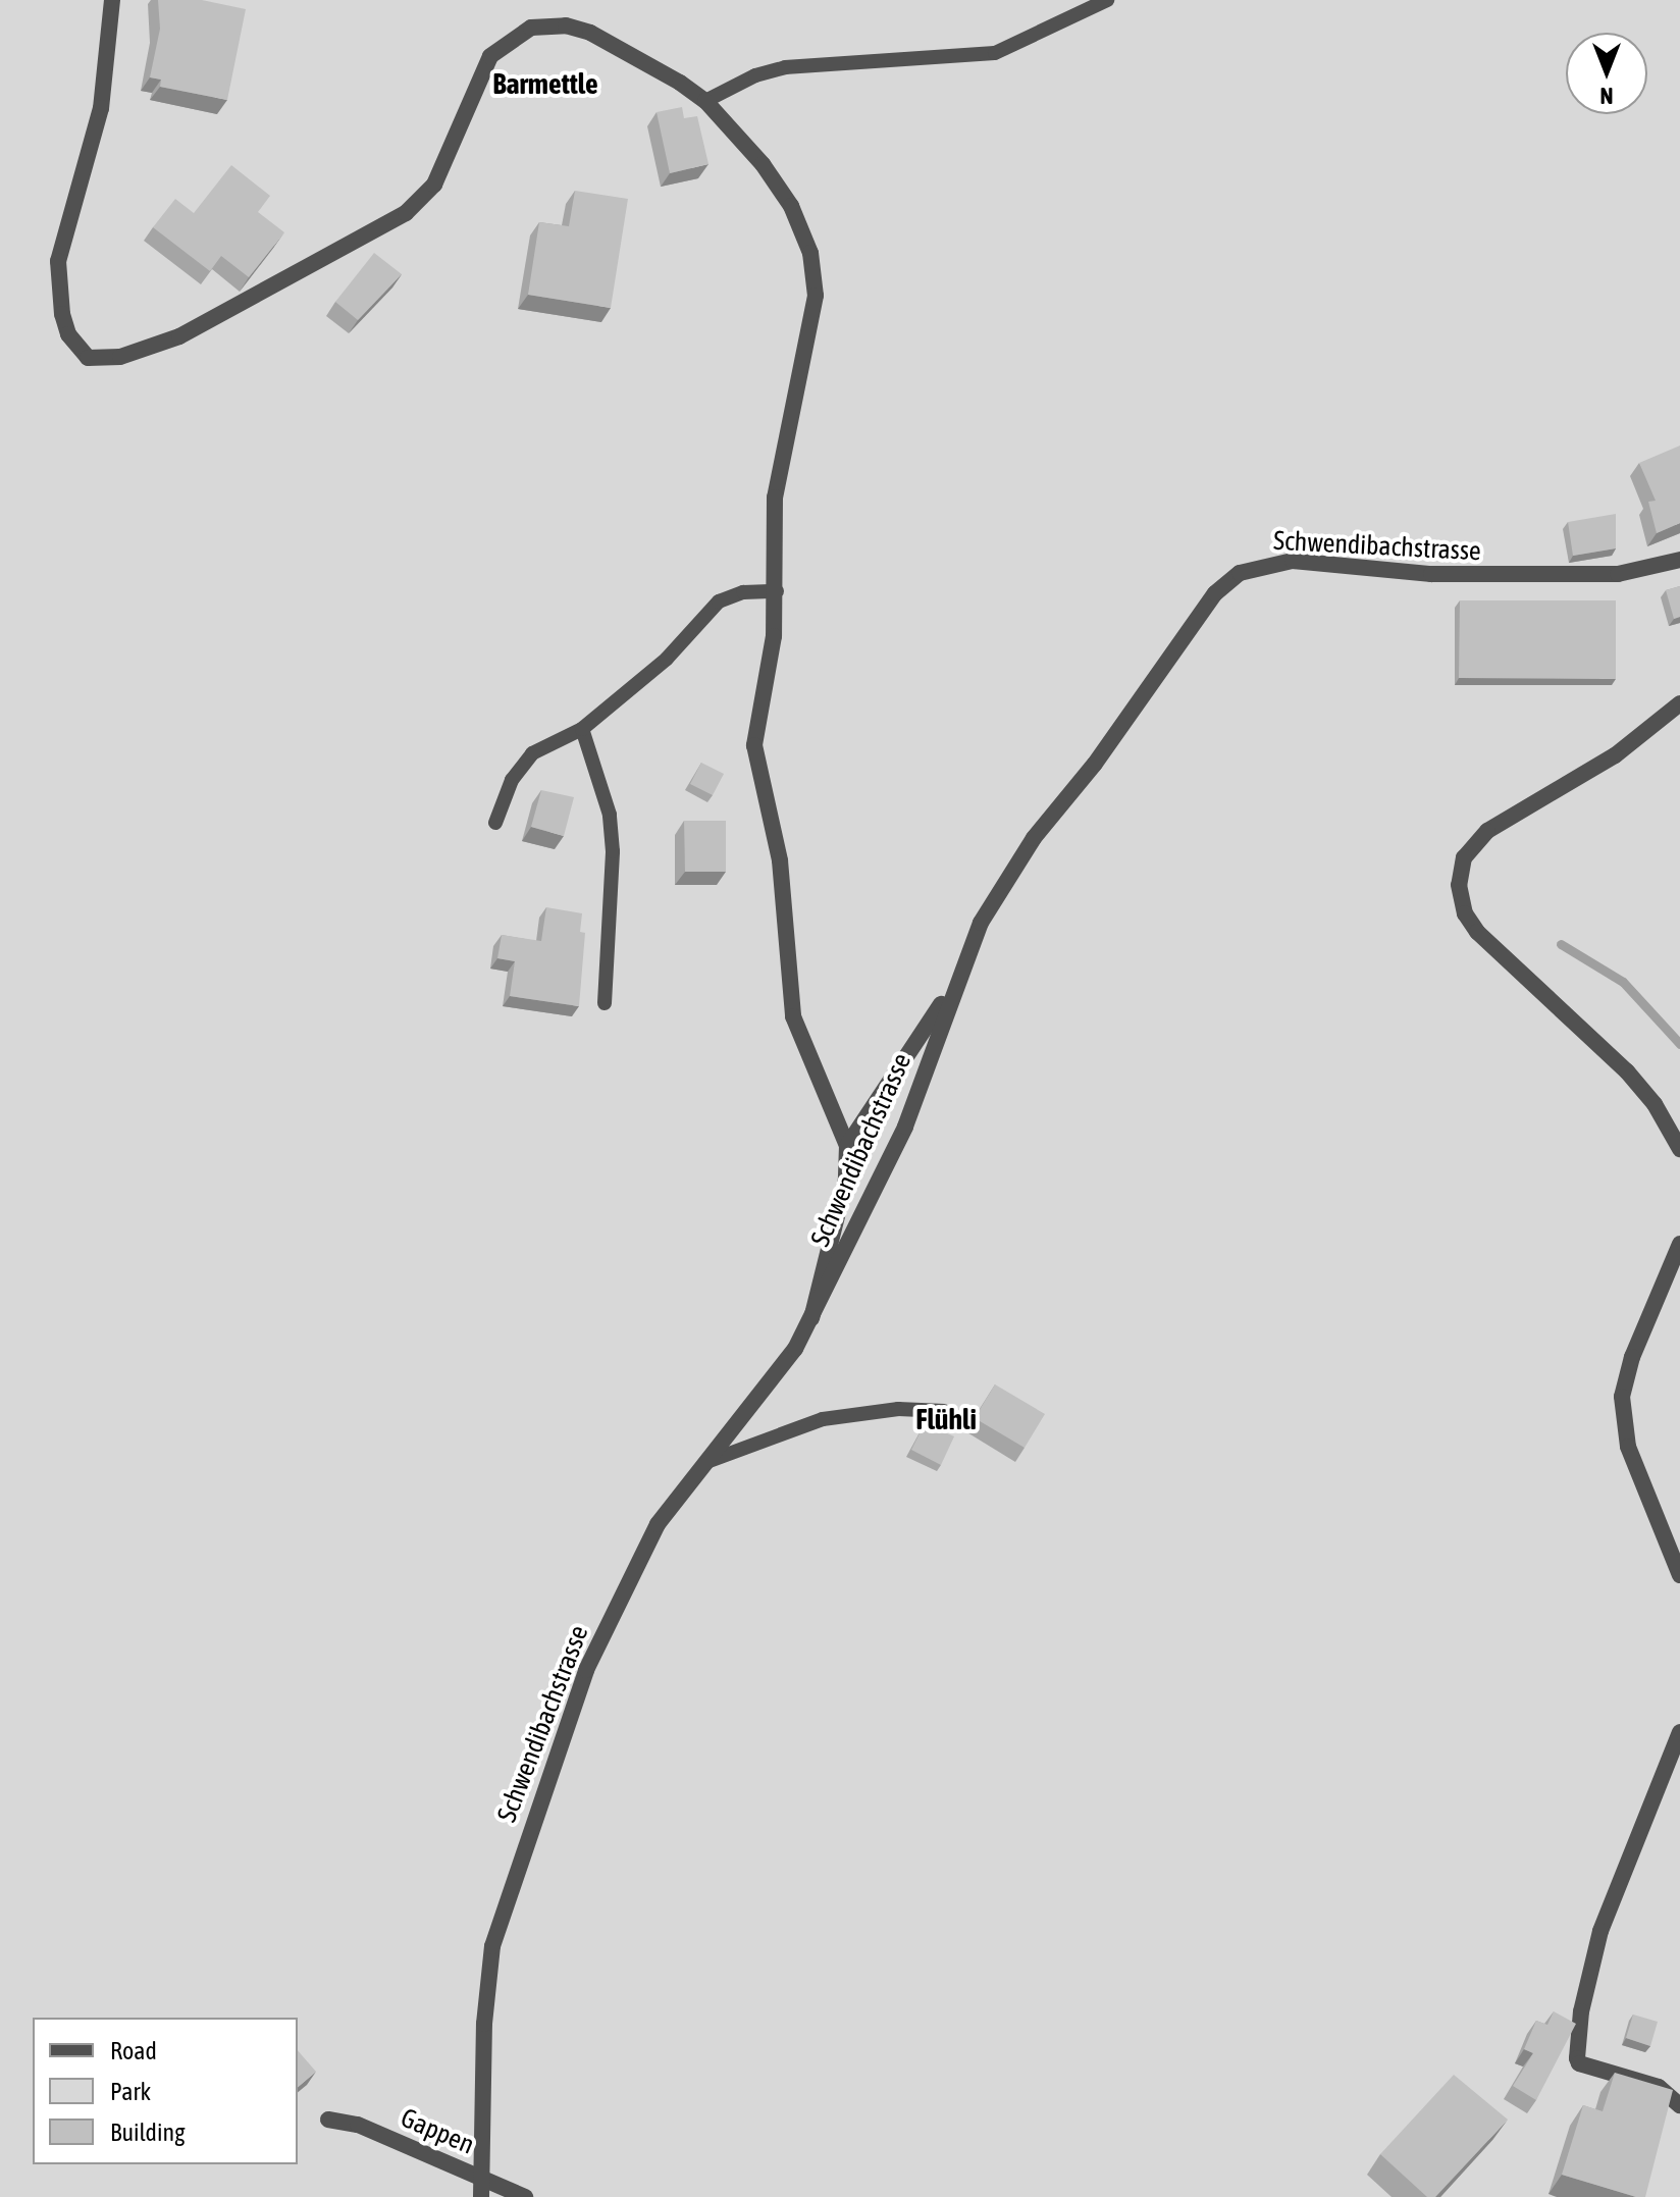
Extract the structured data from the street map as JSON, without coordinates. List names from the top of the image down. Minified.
{"streets":{"street":["Schwendibachstrasse","Gappen"]},"crossings":[["Schwendibachstrasse","Gappen"]],"districts":["Barmettle","Flühli"],"legend":["Road","Park","Building"],"north":"bottom"}
